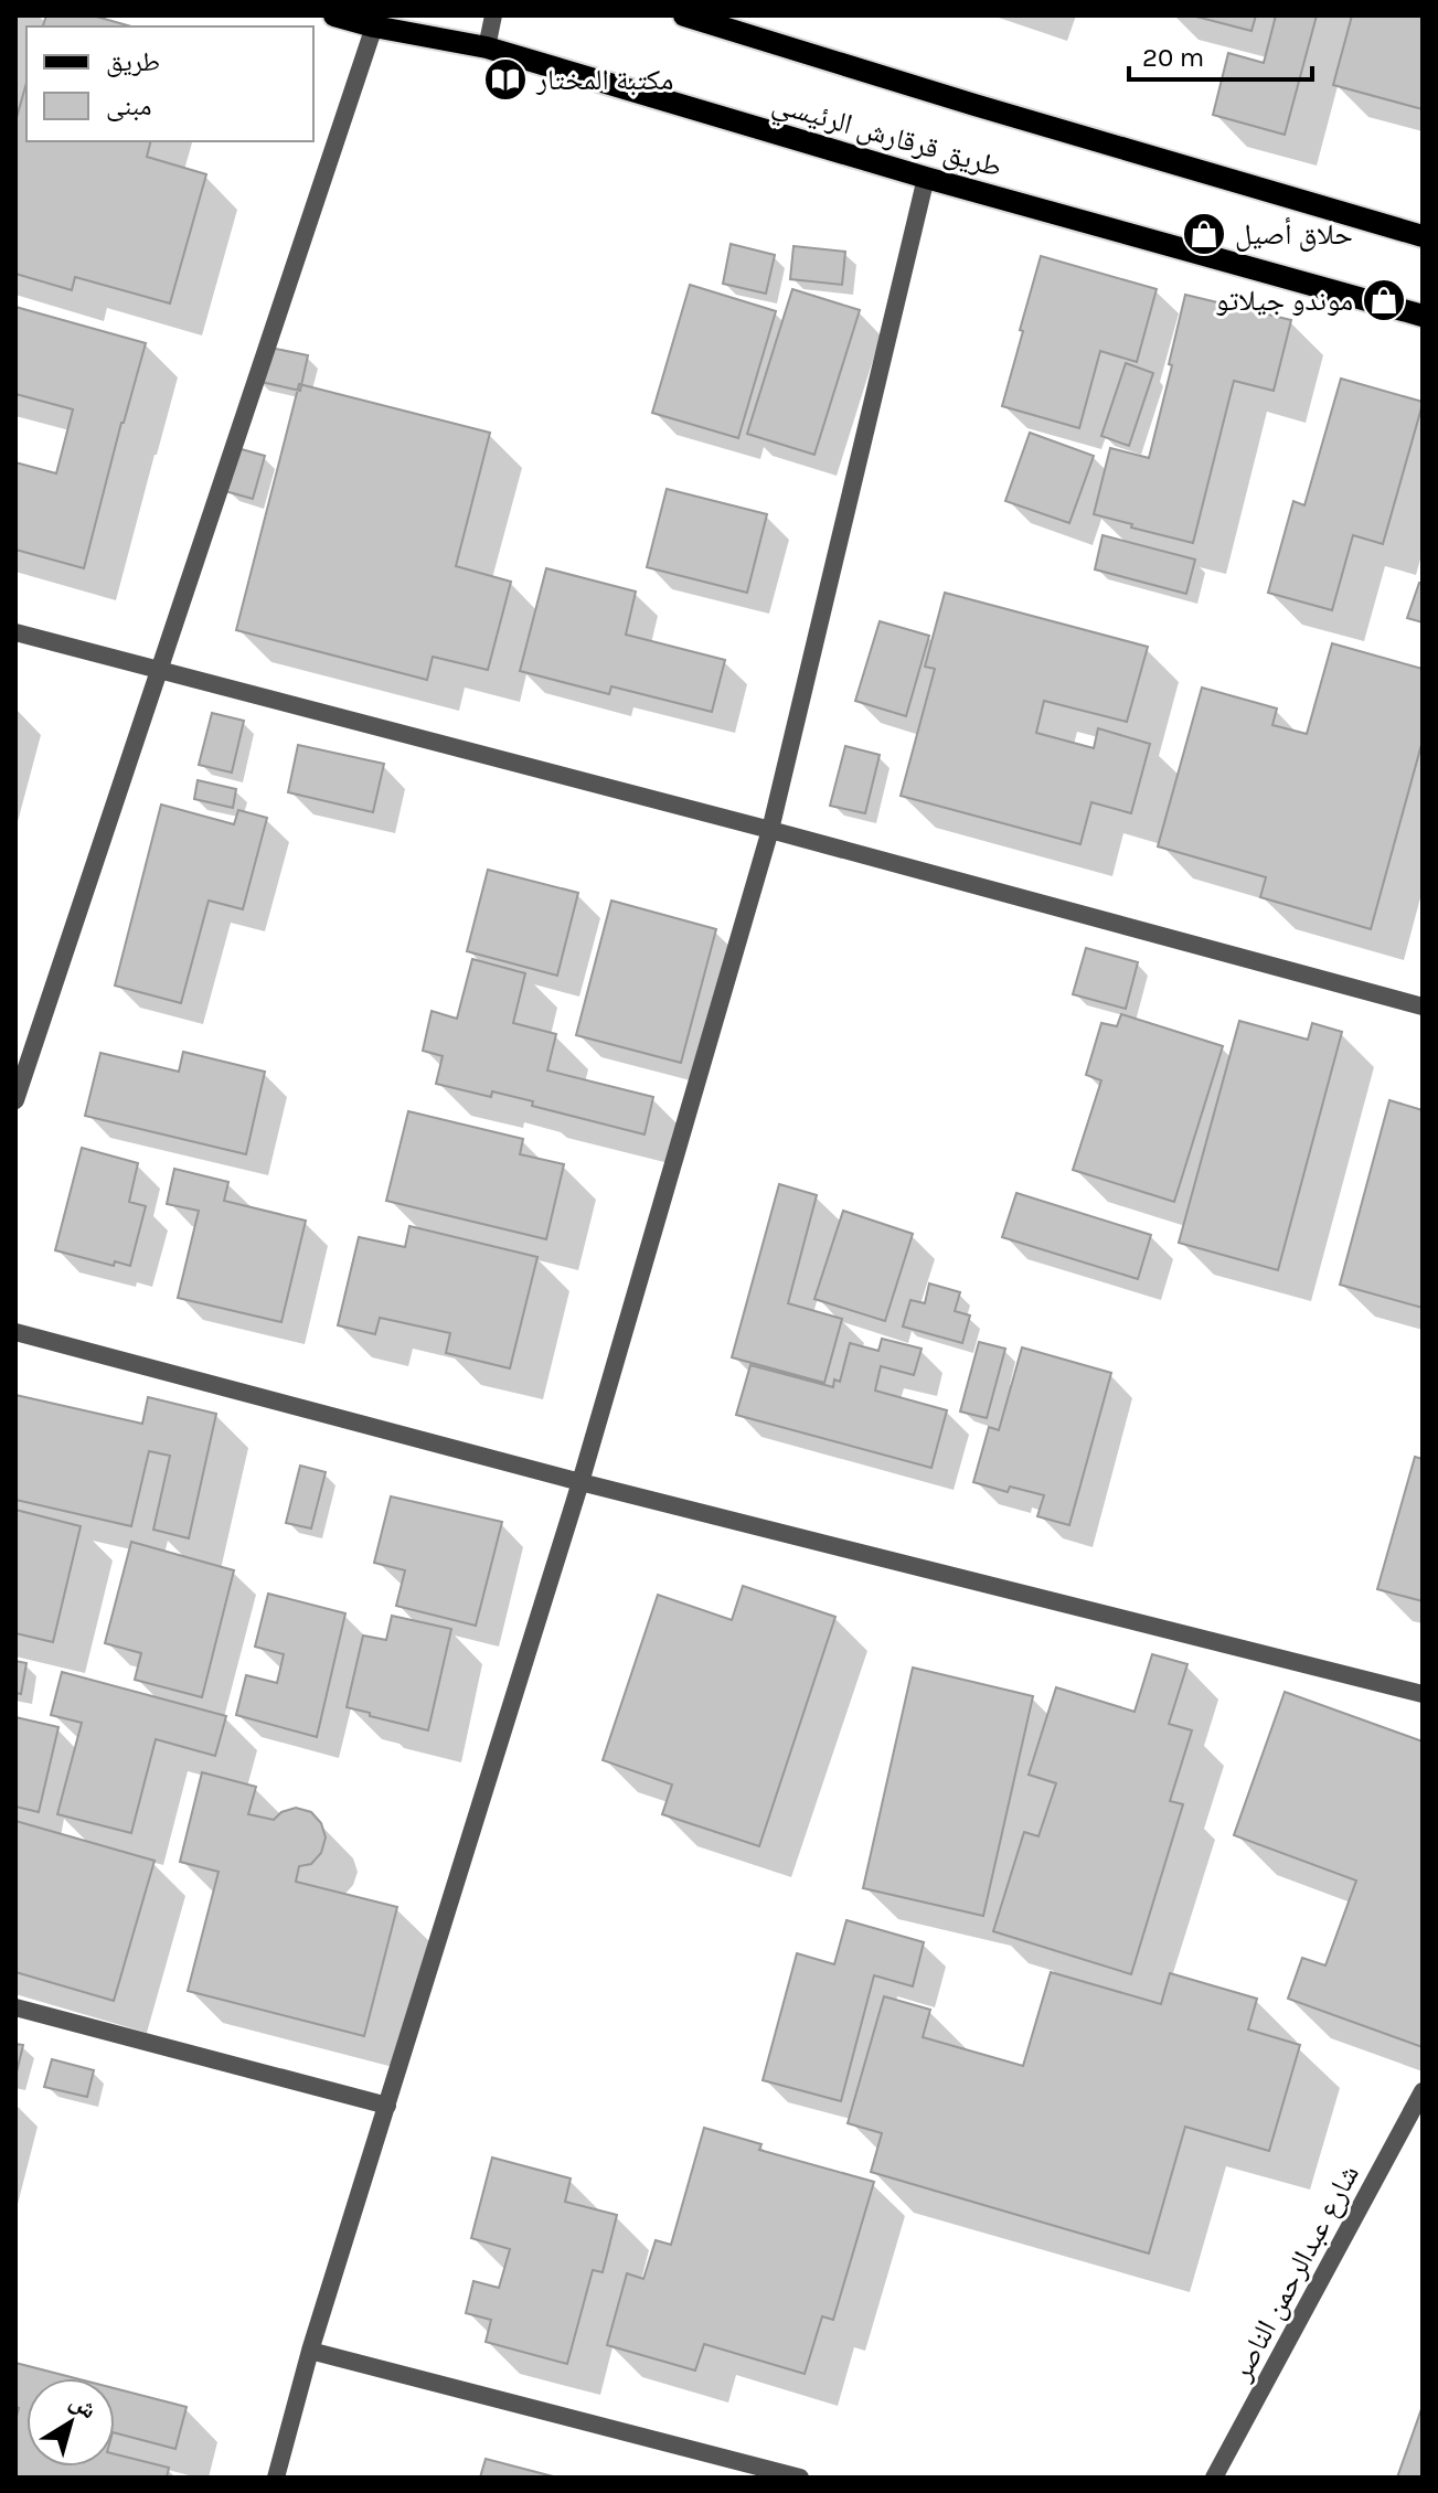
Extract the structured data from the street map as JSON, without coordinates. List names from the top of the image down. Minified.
{"streets":{"main road":["طريق قرقارش الرئيسي"],"street":["شارع عبدالرحمن الناصر"]},"places":{"library":["مكتبة المختار"],"shop":["حلاق أصيل","موندو جيلاتو"]},"legend":["طريق","مبنى"],"scale_bar":"20 m","north":"top right"}
